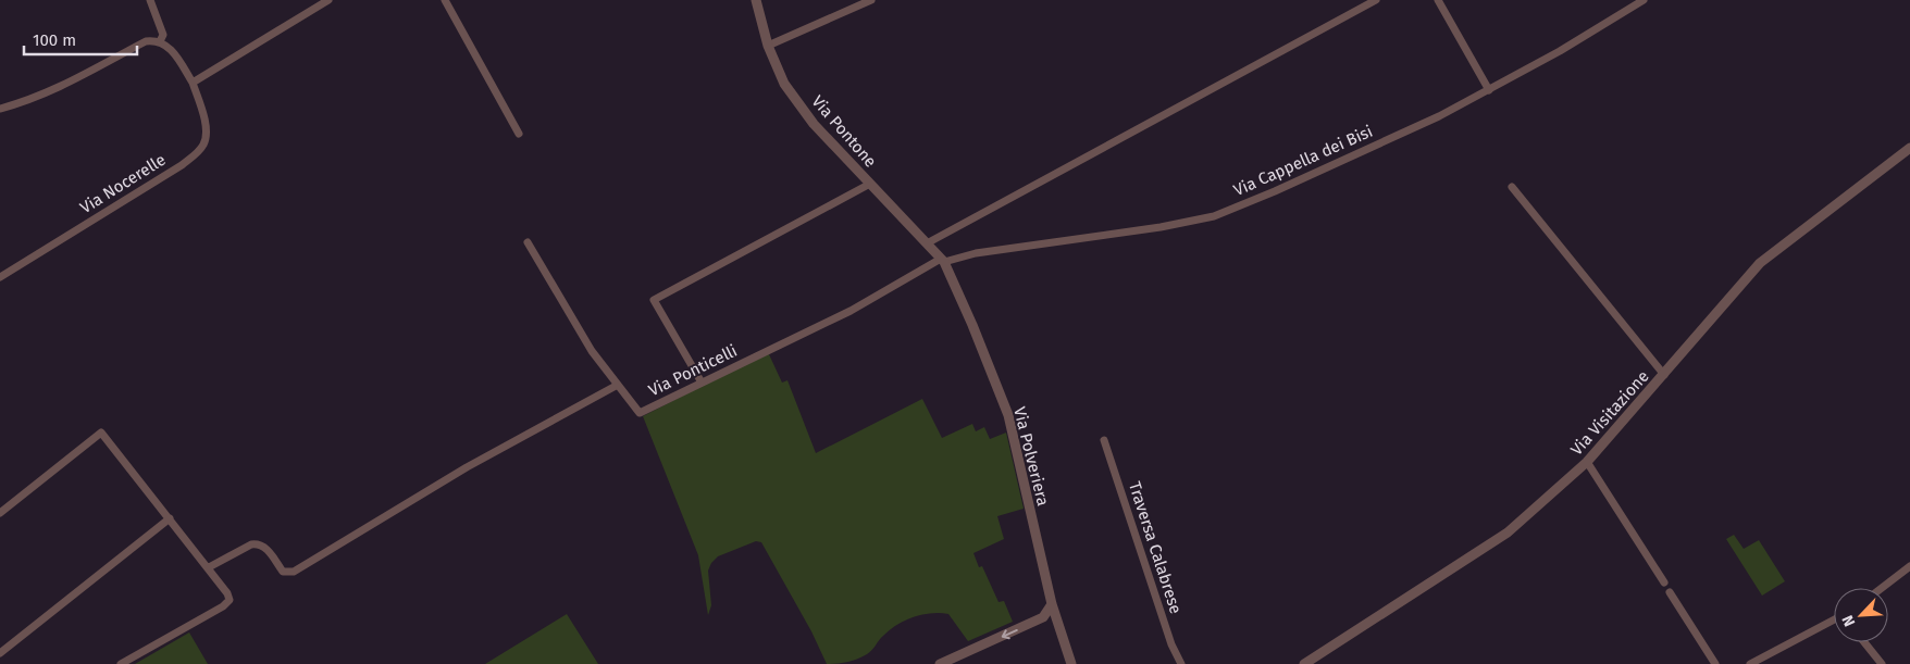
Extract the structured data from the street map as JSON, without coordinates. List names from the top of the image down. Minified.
{"streets":{"street":["Via Pontone","Via Cappella dei Bisi","Via Nocerelle","Via Ponticelli","Via Visitazione","Via Polveriera","Traversa Calabrese"]},"crossings":[["Via Pontone","Via Cappella dei Bisi"],["Via Pontone","Via Ponticelli"],["Via Pontone","Via Polveriera"],["Via Cappella dei Bisi","Via Ponticelli"],["Via Cappella dei Bisi","Via Polveriera"],["Via Ponticelli","Via Polveriera"]],"scale_bar":"100 m","north":"bottom left"}
